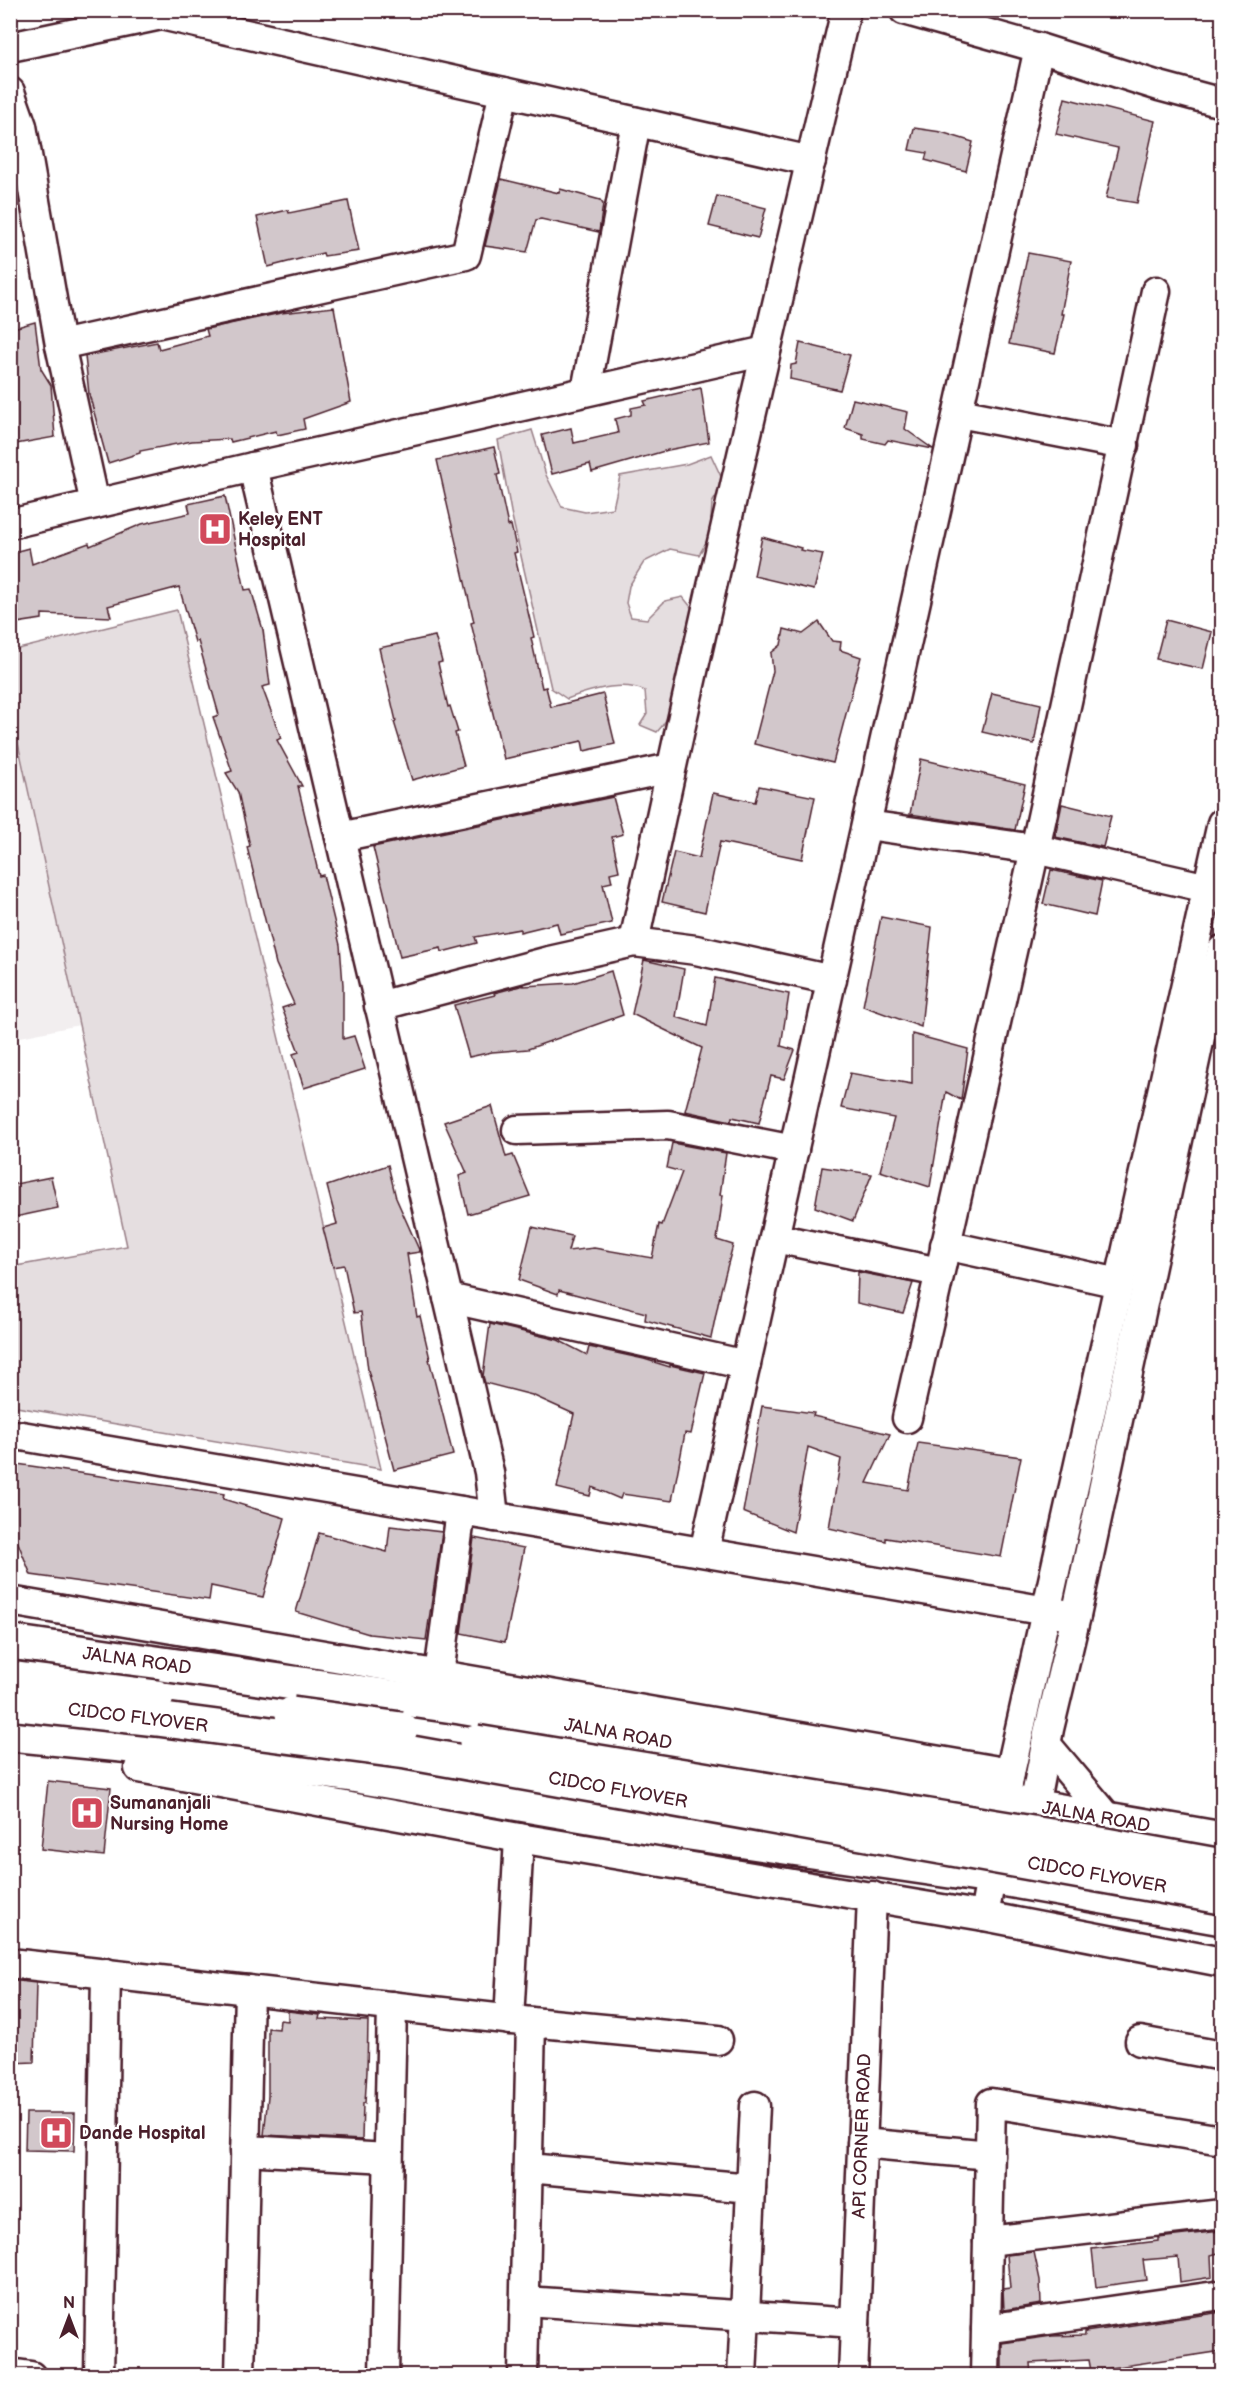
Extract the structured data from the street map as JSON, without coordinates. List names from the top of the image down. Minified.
{"streets":{"main road":["JALNA ROAD","CIDCO FLYOVER"],"street":["API CORNER ROAD"]},"places":{"hospital":["Keley ENT Hospital","Sumananjali Nursing Home","Dande Hospital"]},"north":"top"}
